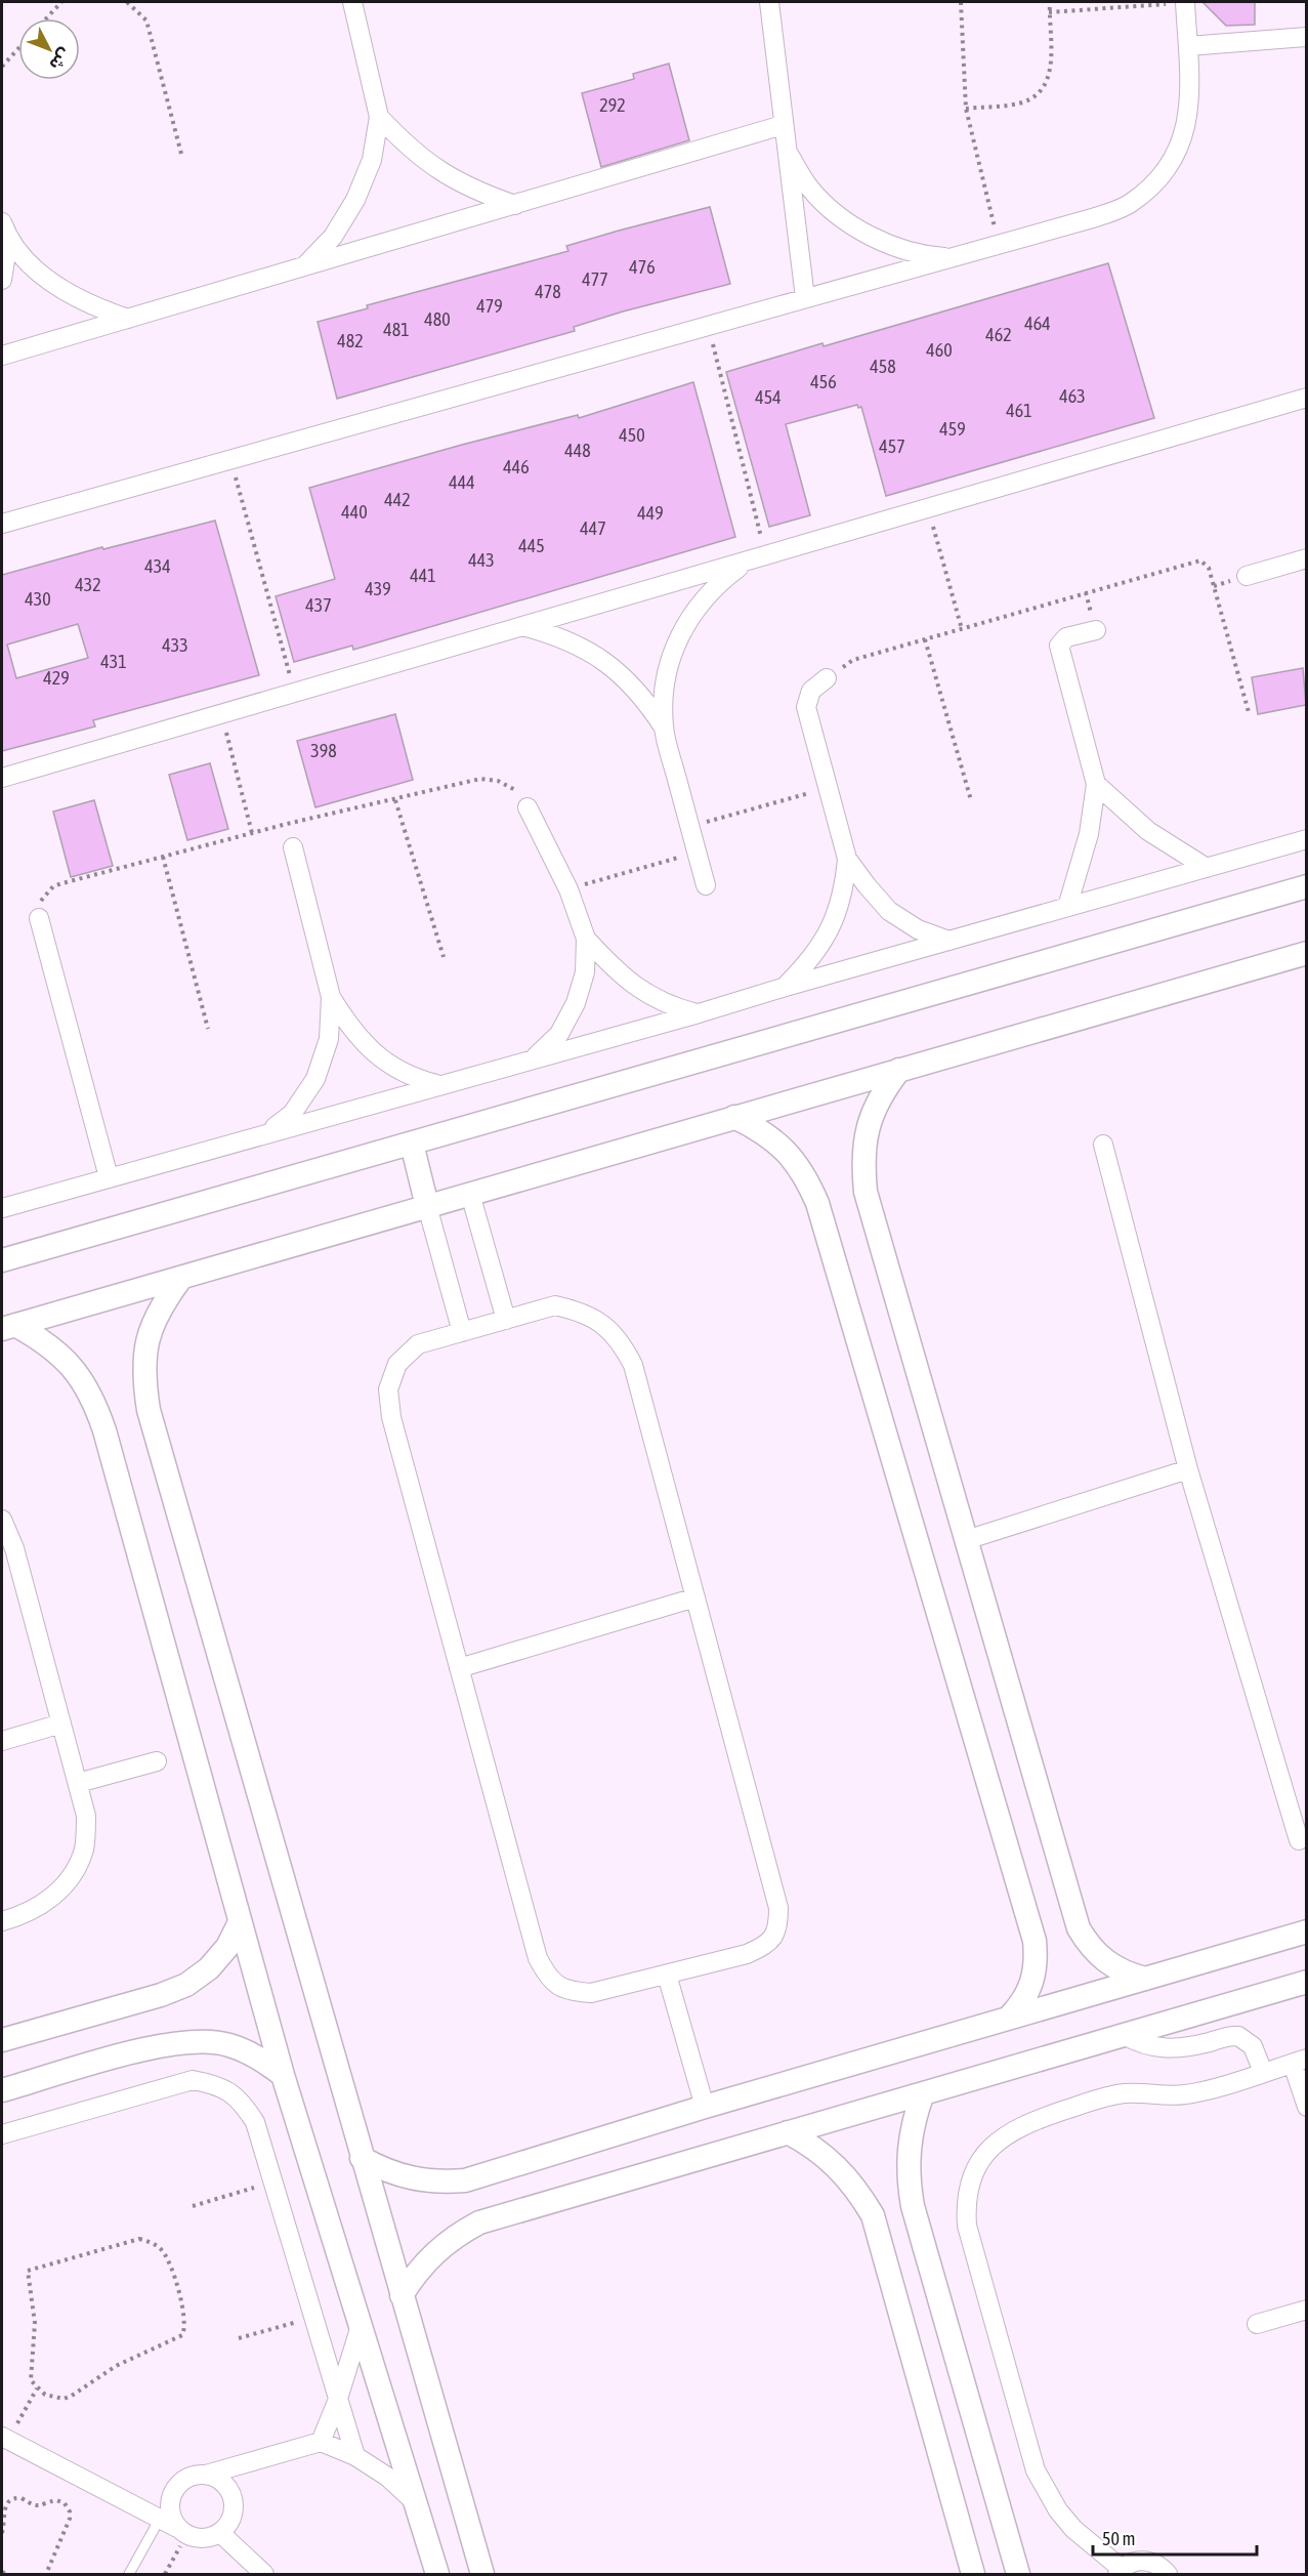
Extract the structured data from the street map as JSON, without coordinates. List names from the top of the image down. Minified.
{"house_numbers":["292","476","477","478","479","480","464","481","462","482","460","458","456","463","454","461","459","450","457","448","446","444","442","440","449","447","445","443","434","441","432","439","430","437","433","431","429","398"],"scale_bar":"50 m","north":"bottom right"}
